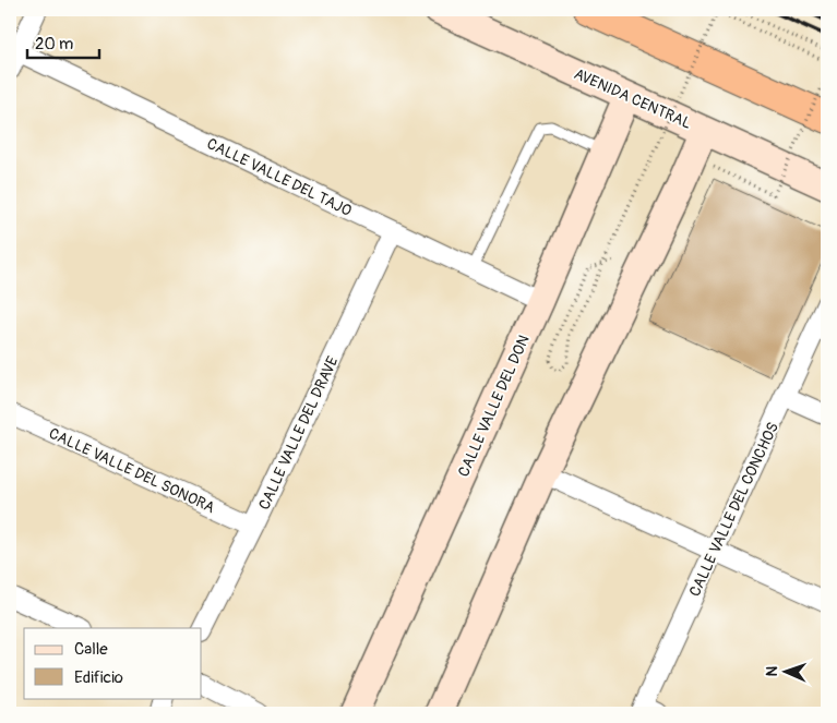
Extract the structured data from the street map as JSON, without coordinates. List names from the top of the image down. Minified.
{"streets":{"street":["AVENIDA CENTRAL","CALLE VALLE DEL TAJO","CALLE VALLE DEL DON","CALLE VALLE DEL DRAVE","CALLE VALLE DEL SONORA","CALLE VALLE DEL CONCHOS"]},"crossings":[["AVENIDA CENTRAL","CALLE VALLE DEL DON"],["CALLE VALLE DEL TAJO","CALLE VALLE DEL DON"],["CALLE VALLE DEL TAJO","CALLE VALLE DEL DRAVE"],["CALLE VALLE DEL DRAVE","CALLE VALLE DEL SONORA"]],"legend":["Calle","Edificio"],"scale_bar":"20 m","north":"left"}
